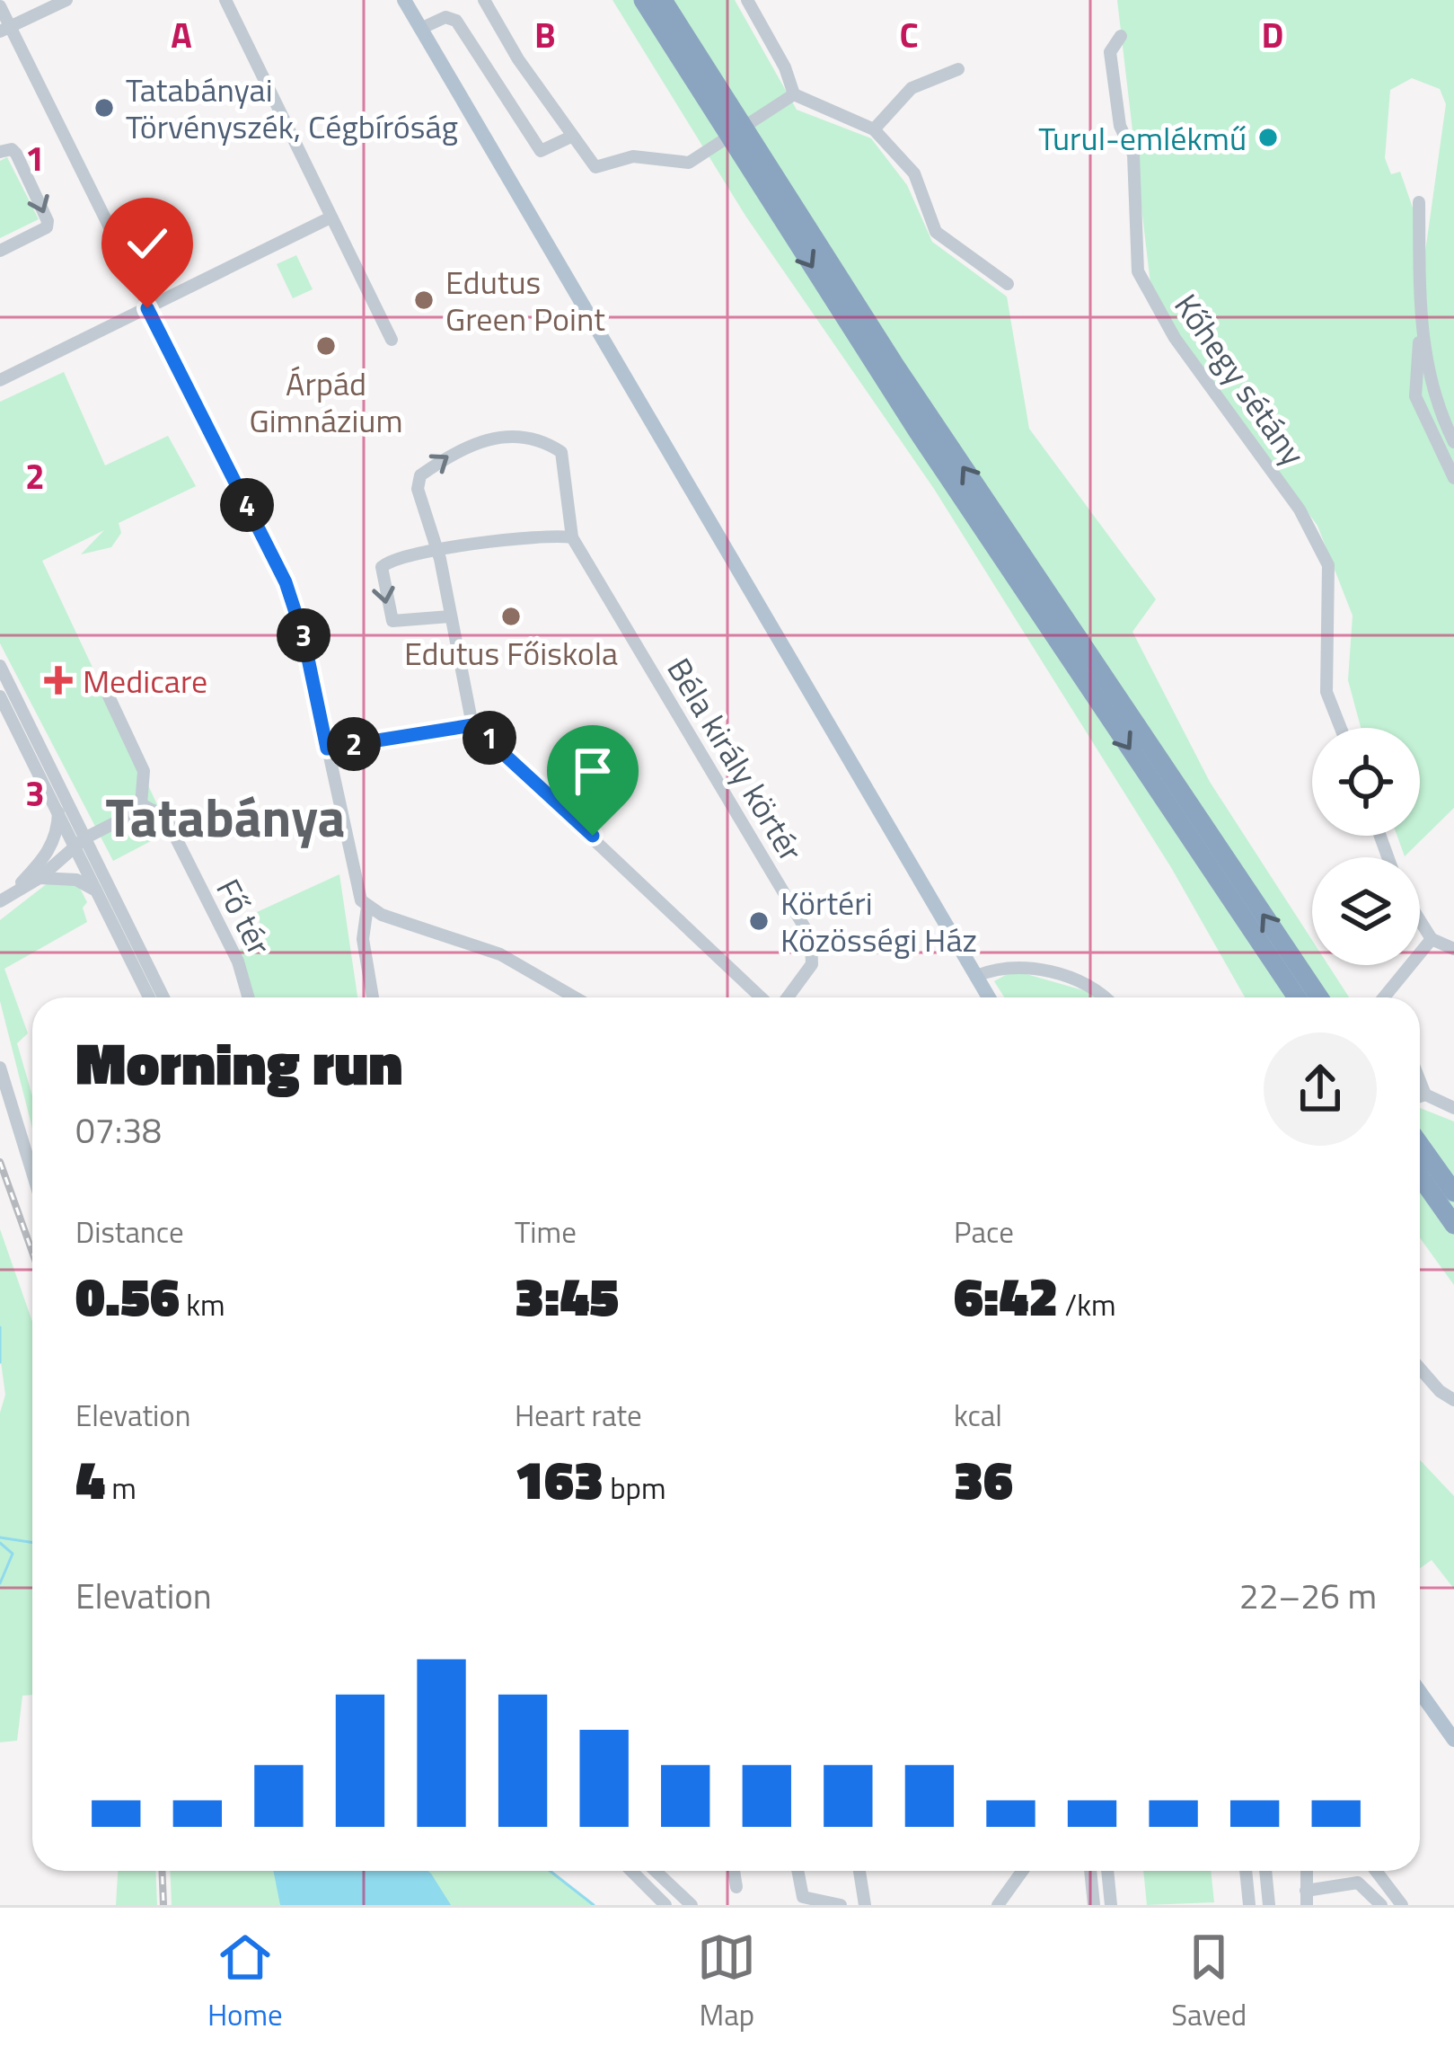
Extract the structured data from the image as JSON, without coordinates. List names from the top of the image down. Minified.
{"streets":{"street":["Kőhegy sétány","Béla király körtér","Fő tér"]},"districts":["Tatabánya"],"places":{"other":["Tatabányai Törvényszék, Cégbíróság","Turul-emlékmű","Edutus Green Point","Árpád Gimnázium","Edutus Főiskola","Körtéri Közösségi Ház"],"health":["Medicare"]},"page":{"pins":["4","3","1","2"],"heading":["Morning run","07:38"],"stats":[["Distance","0.56 km"],["Time","3:45"],["Pace","6:42 /km"],["Elevation","4 m"],["Heart rate","163 bpm"],["kcal","36"]],"chart":["Elevation","22–26 m"],"tabs":["Home","Map","Saved"]},"grid":{"columns":["A","B","C","D"],"rows":["1","2","3"]}}
